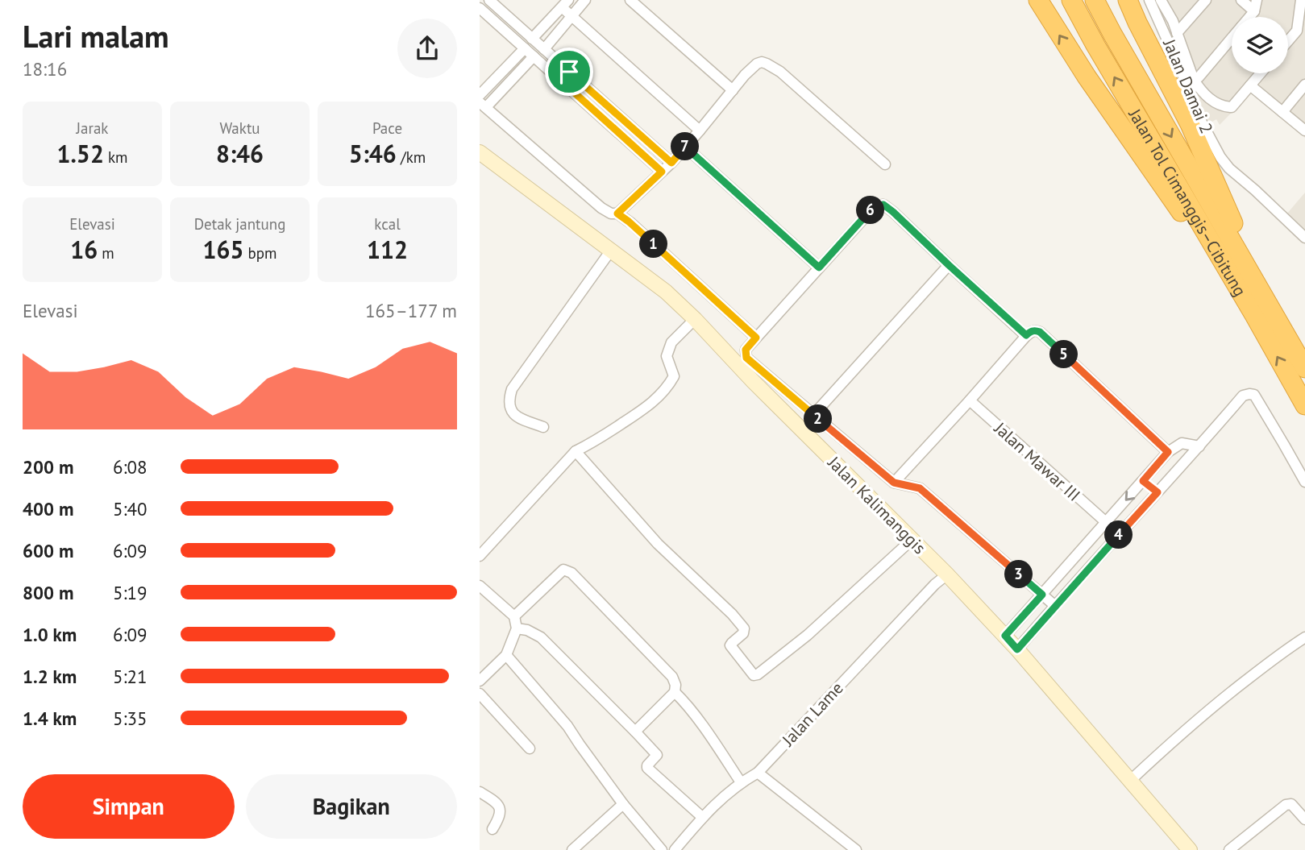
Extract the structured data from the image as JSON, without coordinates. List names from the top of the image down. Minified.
{"streets":{"highway":["Jalan Tol Cimanggis–Cibitung"],"main road":["Jalan Kalimanggis"],"street":["Jalan Damai 2","Jalan Mawar III","Jalan Lame"]},"crossings":[["Jalan Kalimanggis","Jalan Lame"]],"page":{"heading":["Lari malam","18:16"],"stats":[["Jarak","1.52 km"],["Waktu","8:46"],["Pace","5:46 /km"],["Elevasi","16 m"],["Detak jantung","165 bpm"],["kcal","112"]],"pins":["7","6","1","5","2","4","3"],"chart":["Elevasi","165–177 m"],"list":[{"name":"200 m","note":"6:08"},{"name":"400 m","note":"5:40"},{"name":"600 m","note":"6:09"},{"name":"800 m","note":"5:19"},{"name":"1.0 km","note":"6:09"},{"name":"1.2 km","note":"5:21"},{"name":"1.4 km","note":"5:35"}],"buttons":["Simpan","Bagikan"]}}
